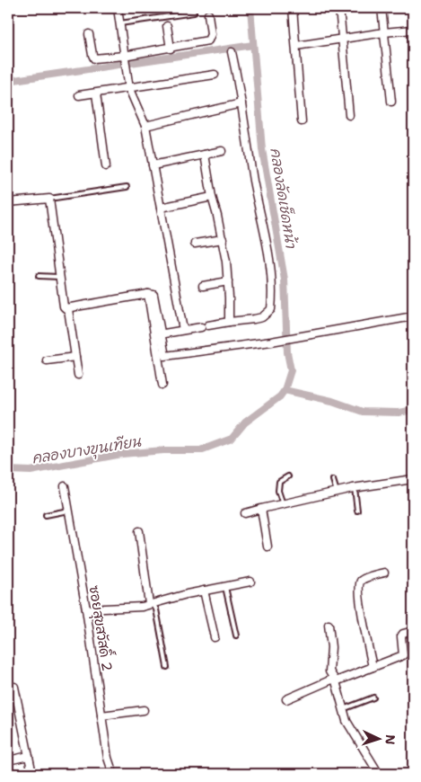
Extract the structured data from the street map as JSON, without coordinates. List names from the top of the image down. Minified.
{"streets":{"street":["ซอยสุขสวัสดิ์ 2"]},"water":["คลองลัดเช็ดหน้า","คลองบางขุนเทียน"],"north":"right"}
